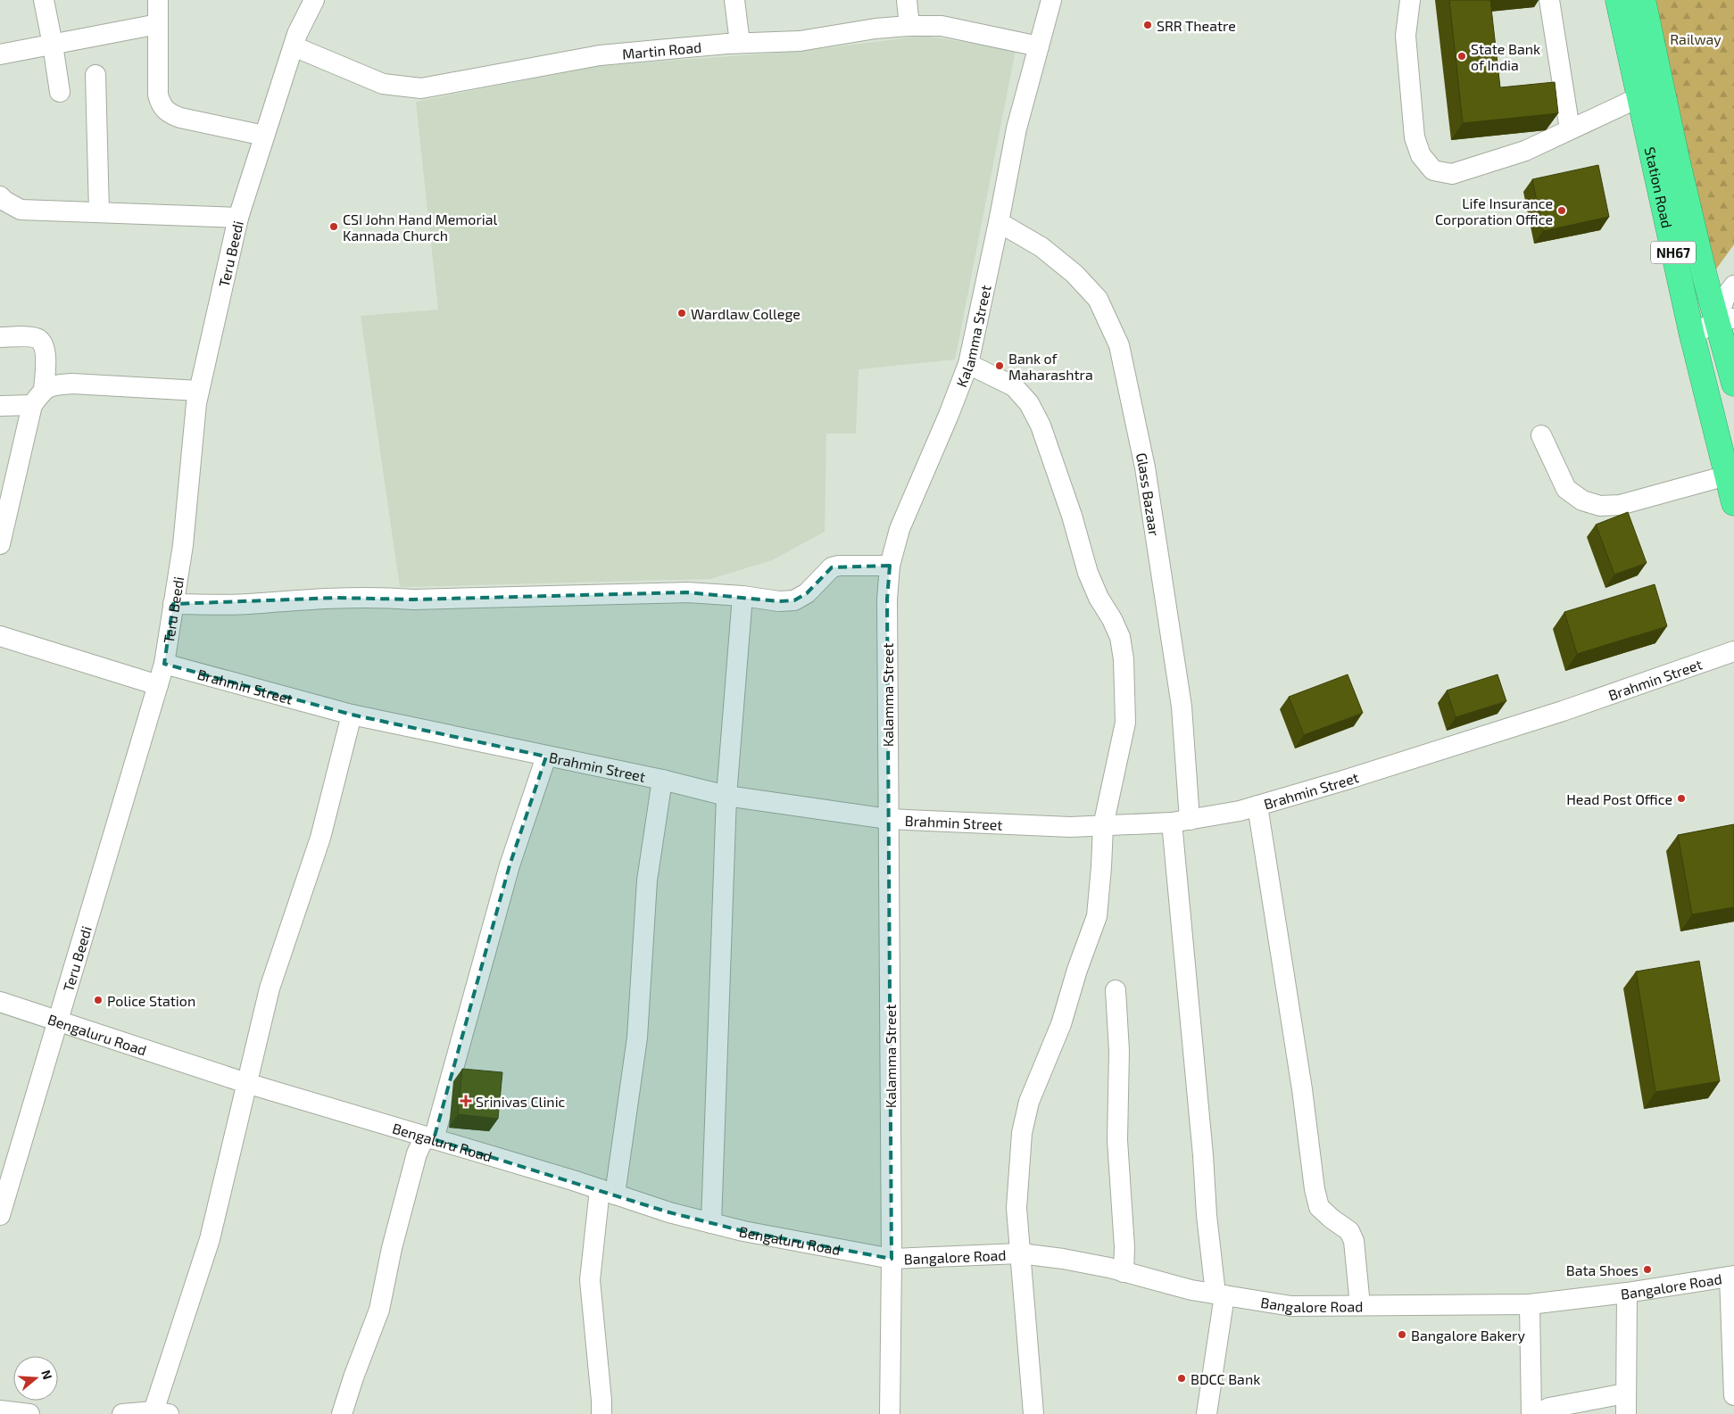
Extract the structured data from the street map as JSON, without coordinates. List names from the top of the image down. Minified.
{"streets":{"highway":["Station Road","NH67"],"street":["Martin Road","Teru Beedi","Kalamma Street","Glass Bazaar","Brahmin Street","Bengaluru Road","Bangalore Road"]},"crossings":[["Martin Road","Teru Beedi"],["Martin Road","Kalamma Street"],["Station Road","NH67"],["Teru Beedi","Brahmin Street"],["Teru Beedi","Bengaluru Road"],["Kalamma Street","Glass Bazaar"],["Kalamma Street","Brahmin Street"],["Kalamma Street","Bengaluru Road"],["Kalamma Street","Bangalore Road"],["Glass Bazaar","Brahmin Street"],["Glass Bazaar","Bangalore Road"],["Bengaluru Road","Bangalore Road"]],"parks":["Railway"],"places":{"other":["SRR Theatre","State Bank of India","Life Insurance Corporation Office","CSI John Hand Memorial Kannada Church","Wardlaw College","Bank of Maharashtra","Head Post Office","Police Station","Bata Shoes","Bangalore Bakery","BDCC Bank"],"health":["Srinivas Clinic"]},"north":"right"}
